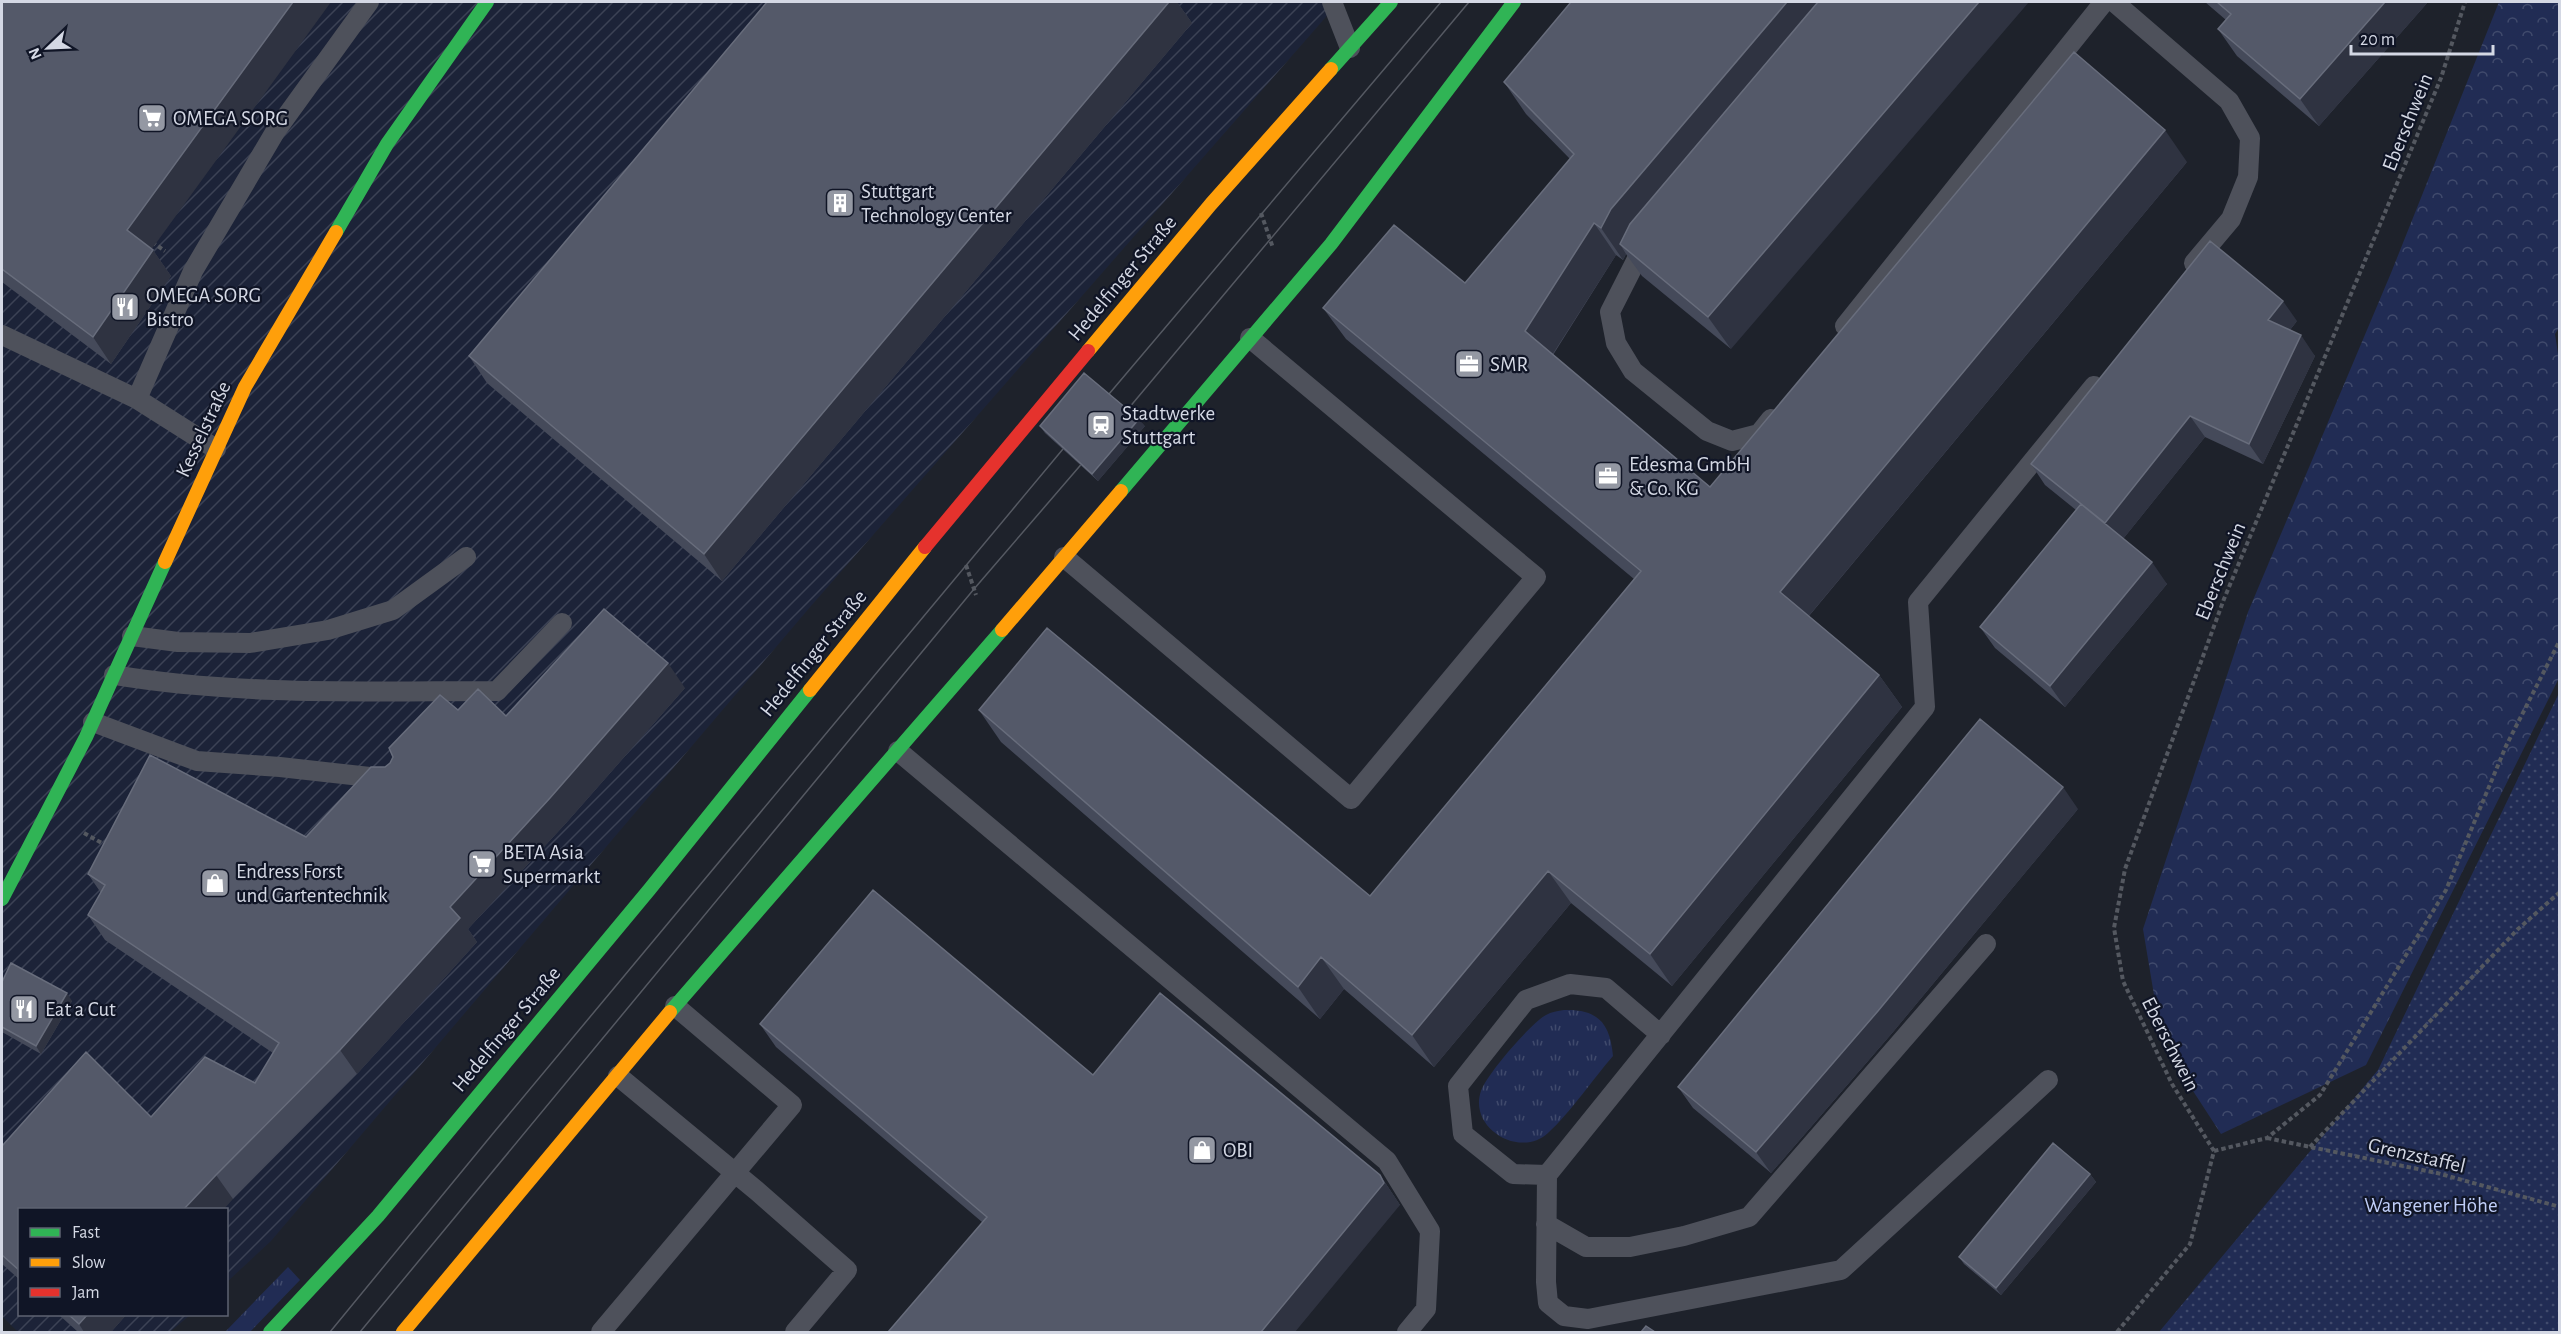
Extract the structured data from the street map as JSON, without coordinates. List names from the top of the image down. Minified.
{"streets":{"street":["Hedelfinger Straße","Kesselstraße"],"path":["Eberschwein","Grenzstaffel"]},"parks":["Wangener Höhe"],"places":{"supermarket":["OMEGA SORG","BETA Asia Supermarkt"],"building":["Stuttgart Technology Center"],"restaurant":["OMEGA SORG Bistro","Eat a Cut"],"office":["SMR","Edesma GmbH & Co. KG"],"station":["Stadtwerke Stuttgart"],"shop":["Endress Forst und Gartentechnik","OBI"]},"legend":["Fast","Slow","Jam"],"scale_bar":"20 m","north":"bottom left"}
